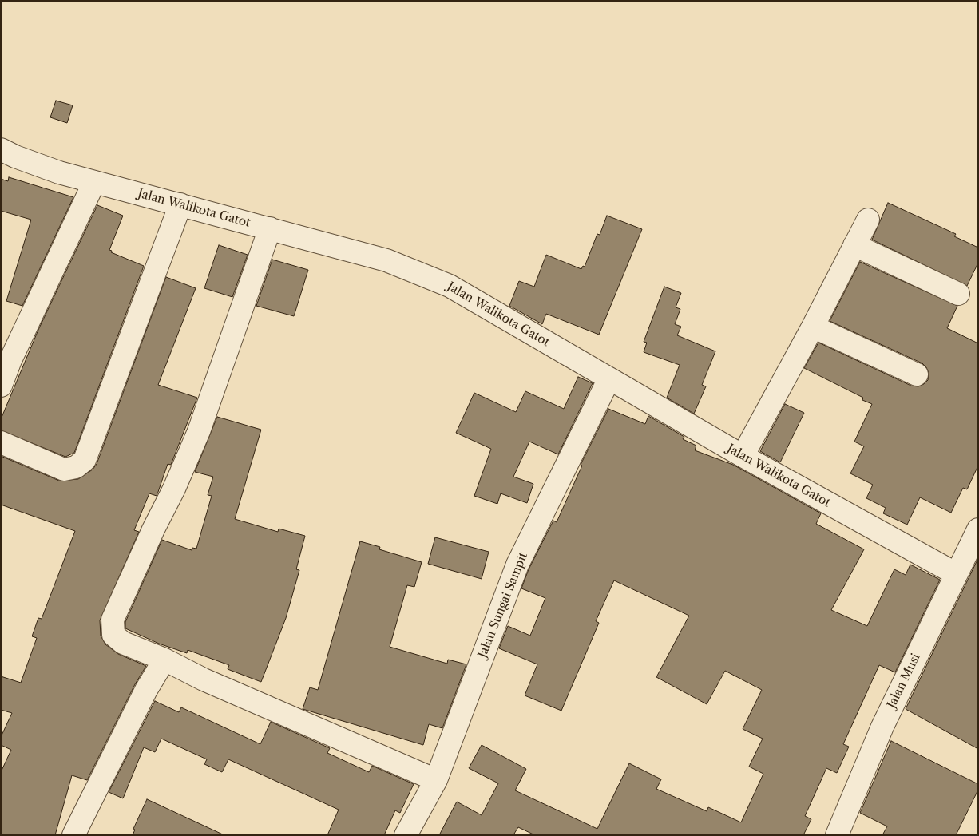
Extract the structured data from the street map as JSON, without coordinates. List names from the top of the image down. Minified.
{"streets":{"street":["Jalan Walikota Gatot","Jalan Sungai Sampit","Jalan Musi"]},"crossings":[["Jalan Walikota Gatot","Jalan Sungai Sampit"],["Jalan Walikota Gatot","Jalan Musi"]]}
